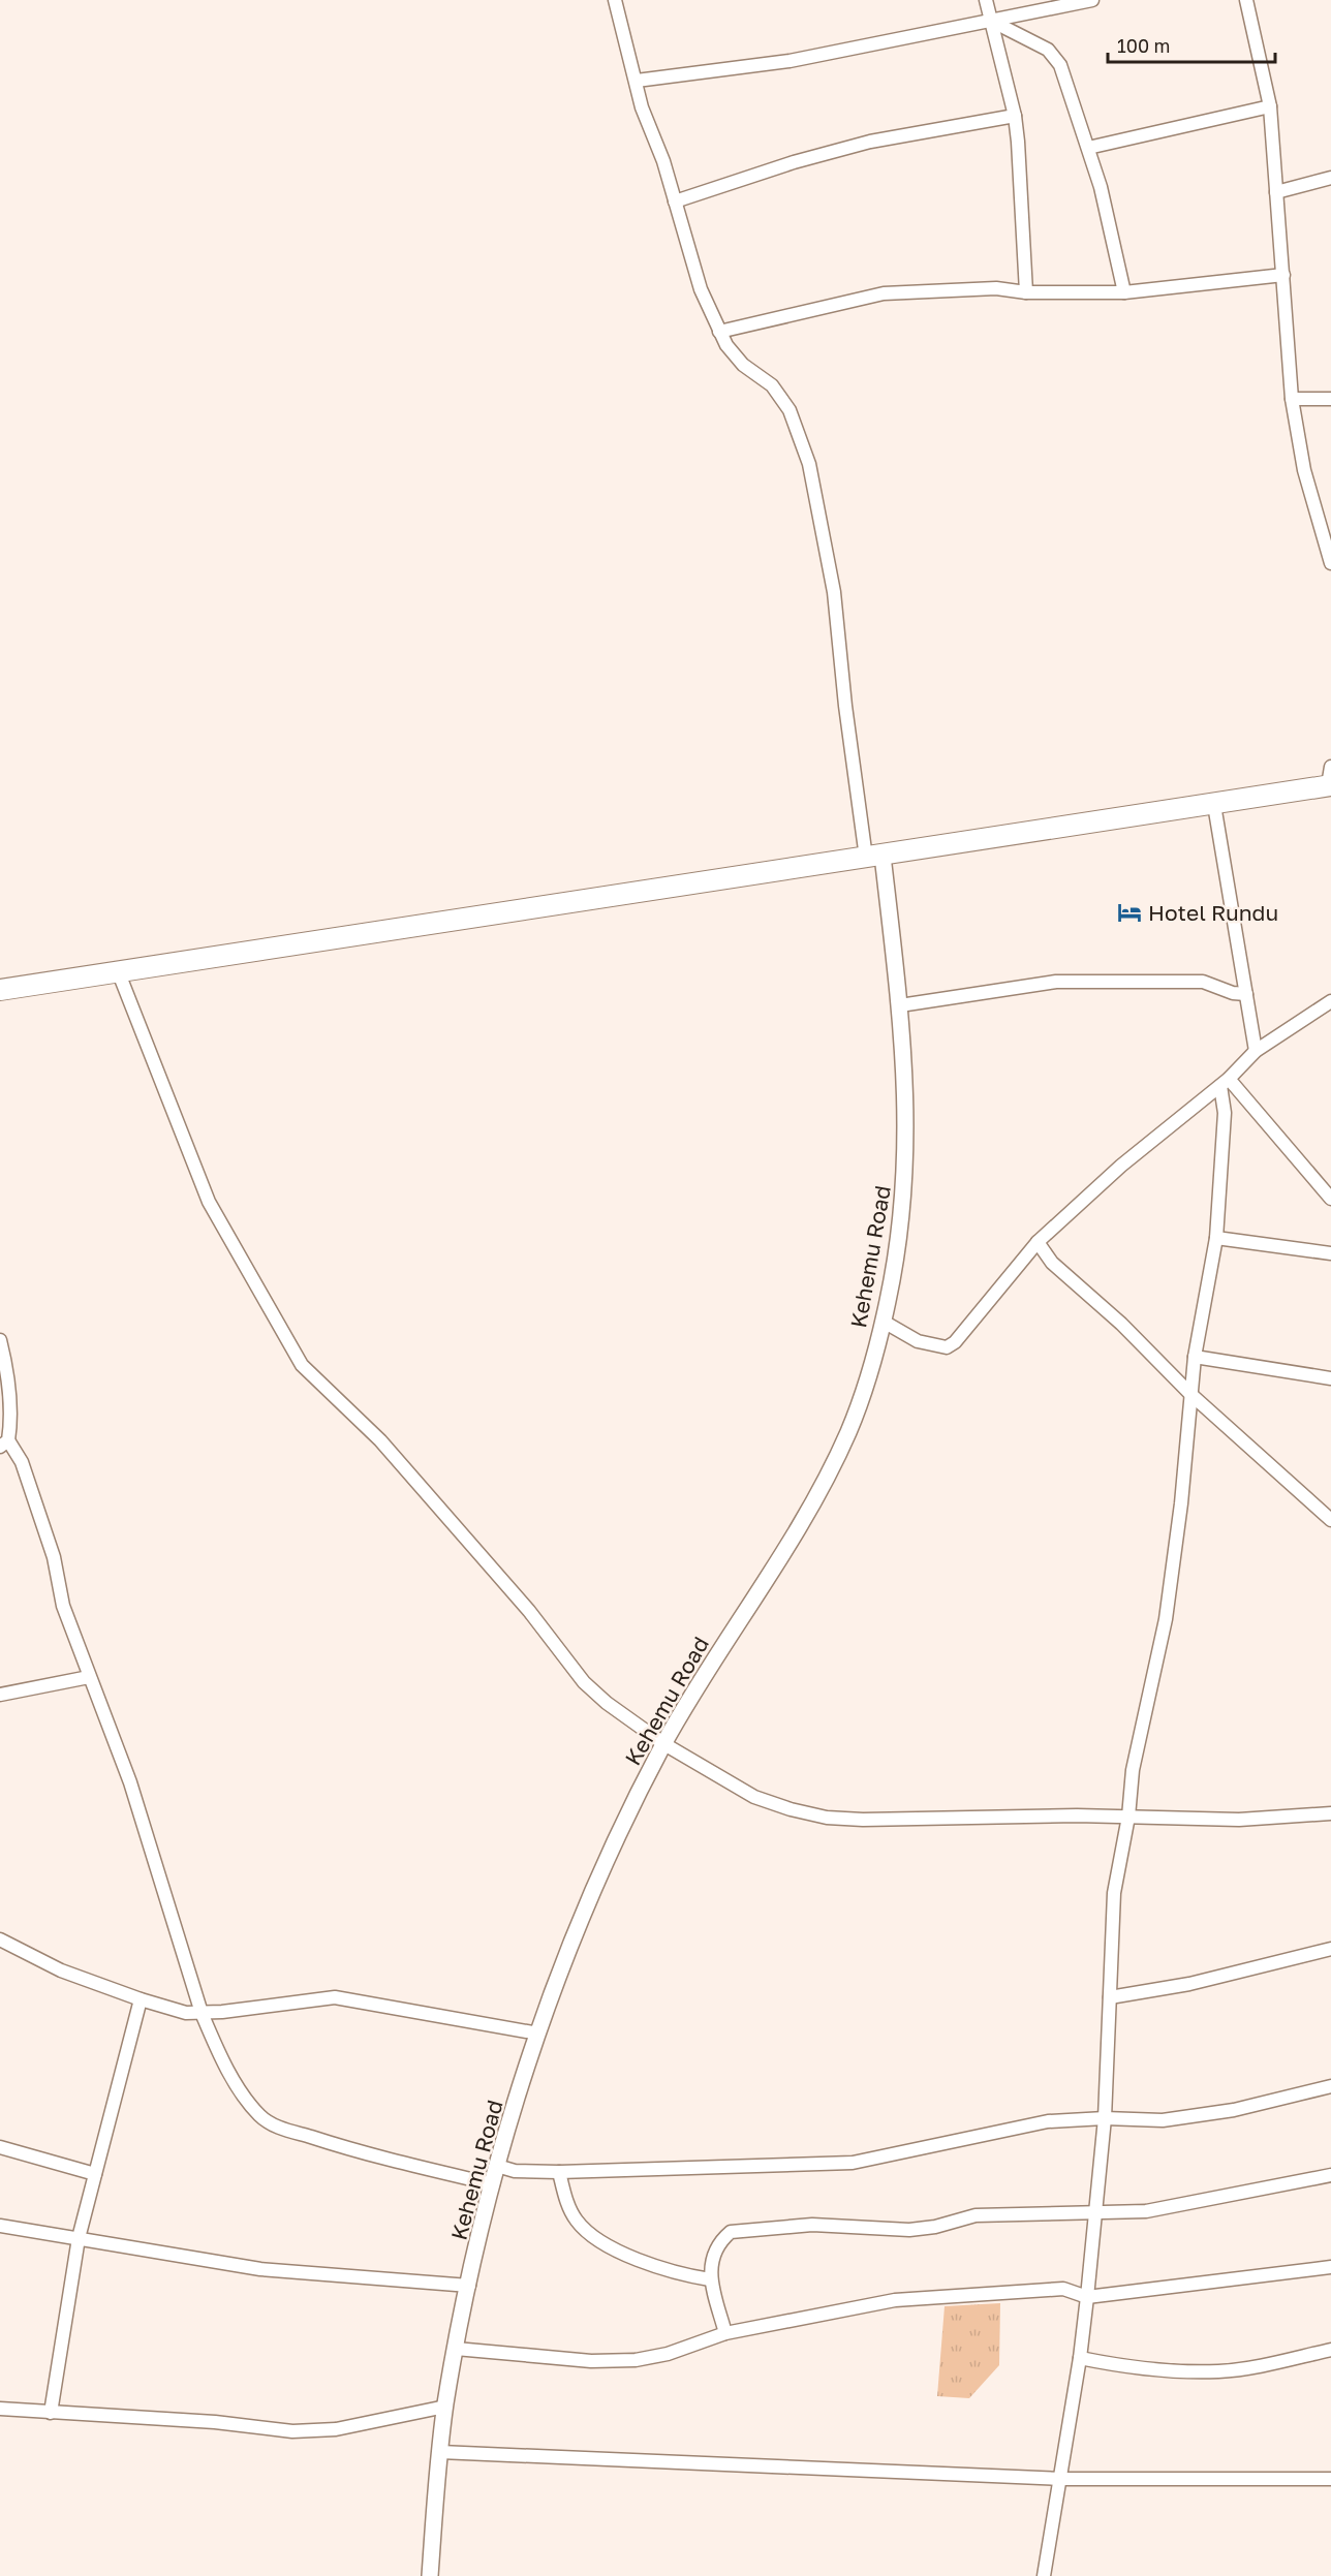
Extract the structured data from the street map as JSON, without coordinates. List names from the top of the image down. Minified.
{"streets":{"street":["Kehemu Road"]},"places":{"hotel":["Hotel Rundu"]},"scale_bar":"100 m"}
